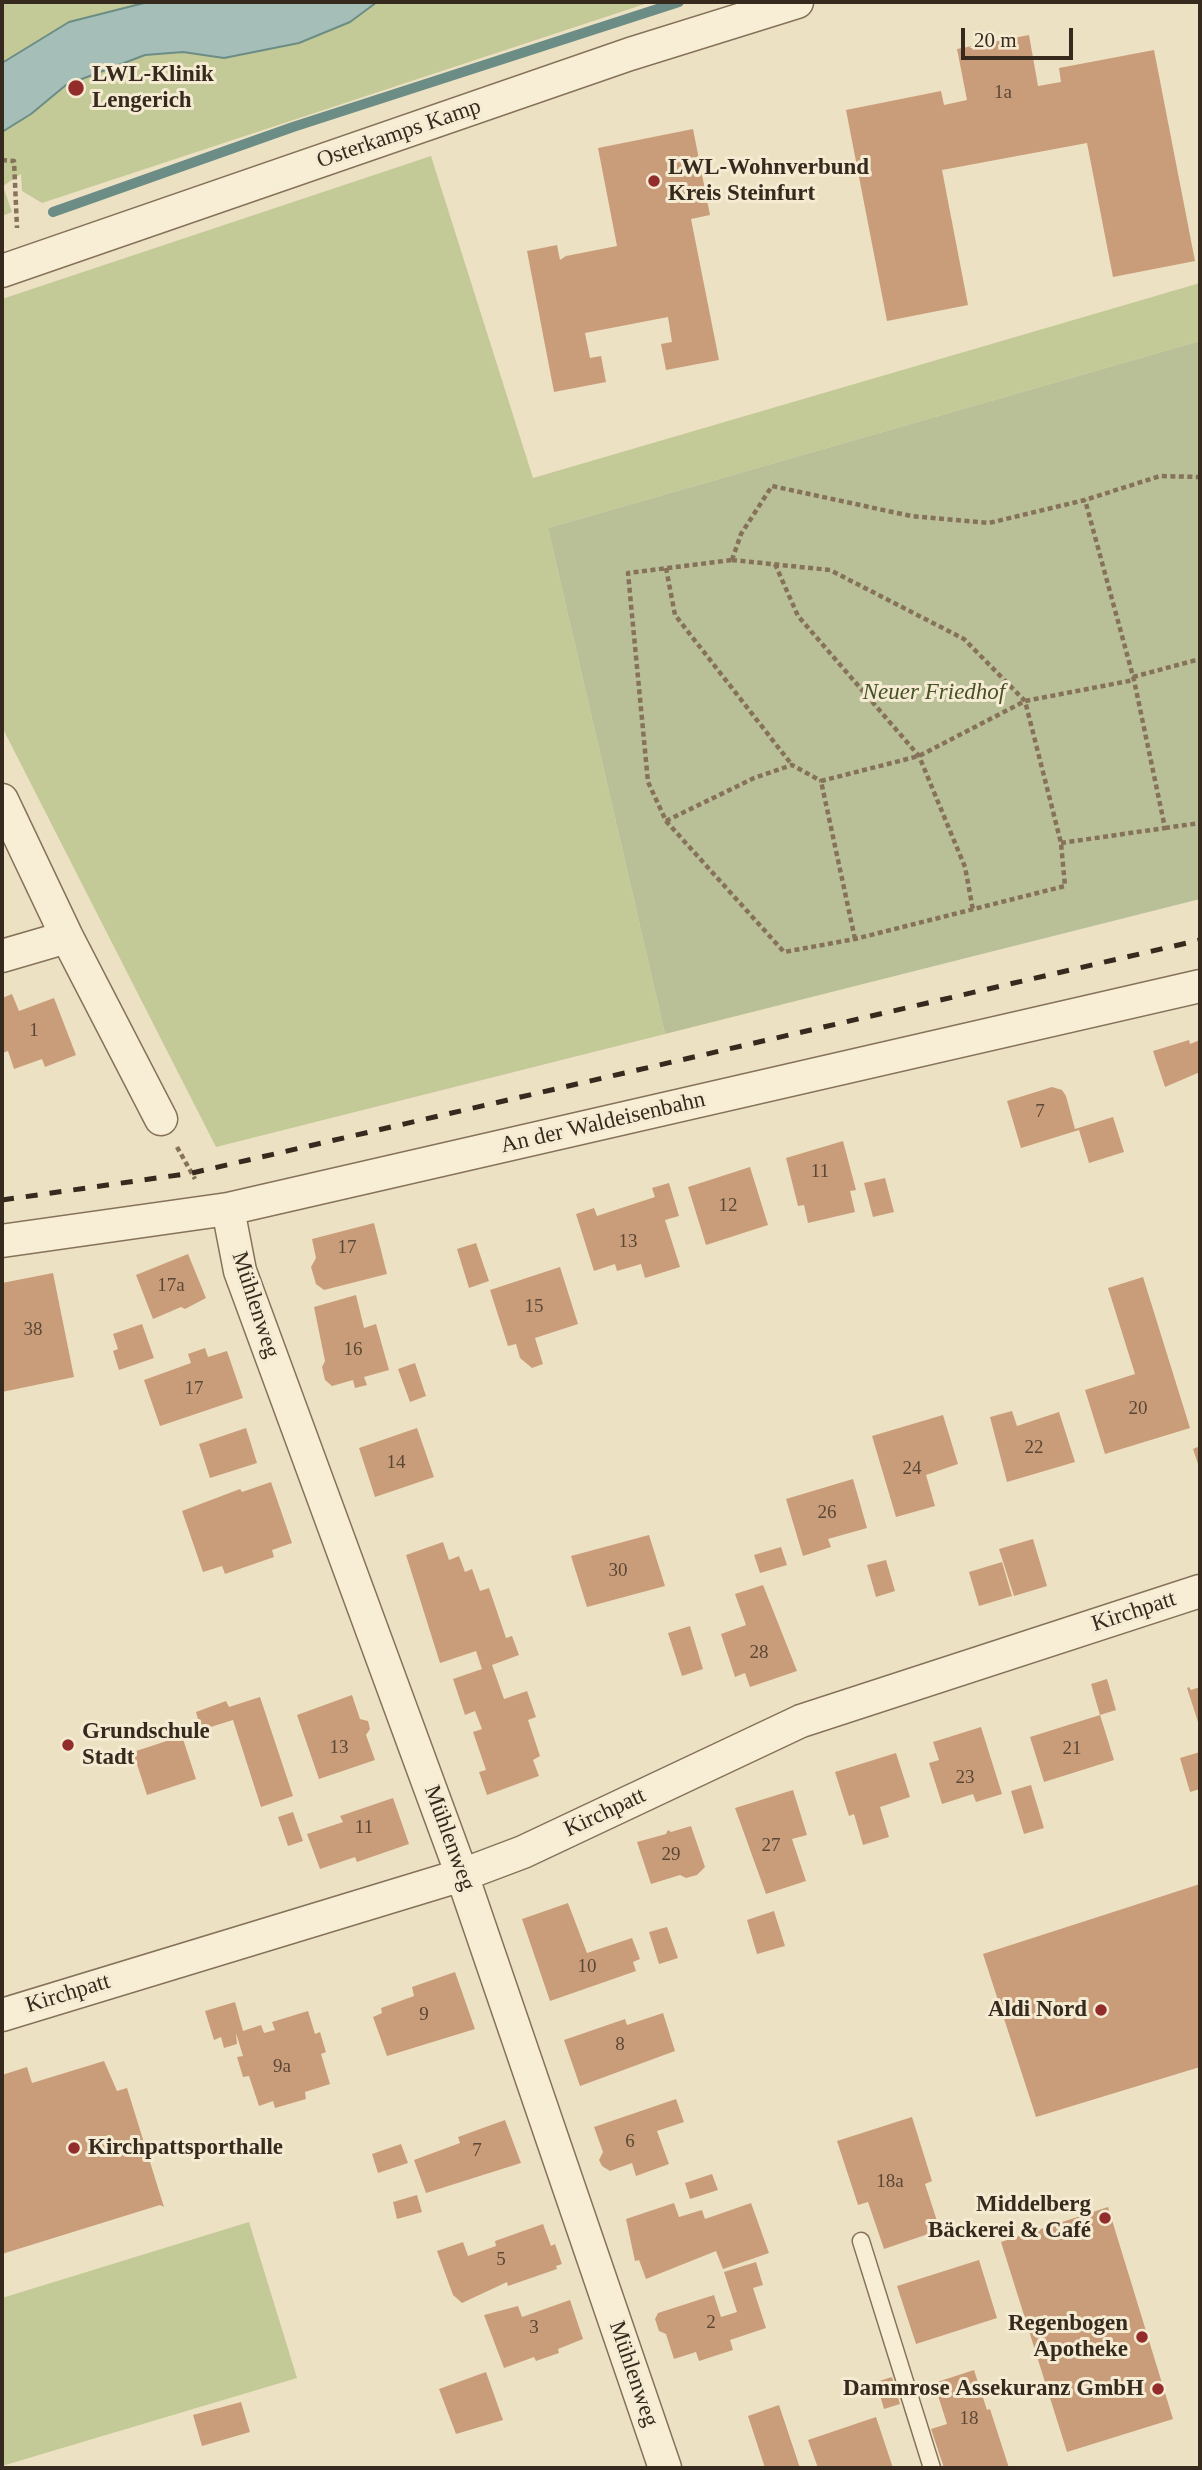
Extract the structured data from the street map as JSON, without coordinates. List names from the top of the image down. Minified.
{"streets":{"street":["Osterkamps Kamp","An der Waldeisenbahn","Mühlenweg","Kirchpatt"]},"crossings":[["An der Waldeisenbahn","Mühlenweg"],["Mühlenweg","Kirchpatt"]],"parks":["Neuer Friedhof"],"places":["LWL-Klinik Lengerich","LWL-Wohnverbund Kreis Steinfurt","Grundschule Stadt","Aldi Nord","Kirchpattsporthalle","Middelberg Bäckerei & Café","Regenbogen Apotheke","Dammrose Assekuranz GmbH"],"house_numbers":["1a","1","7","11","12","13","17","17a","15","38","16","17","20","22","14","24","26","30","28","13","21","23","11","27","29","10","9","8","9a","6","7","18a","5","2","3","18"],"scale_bar":"20 m"}
